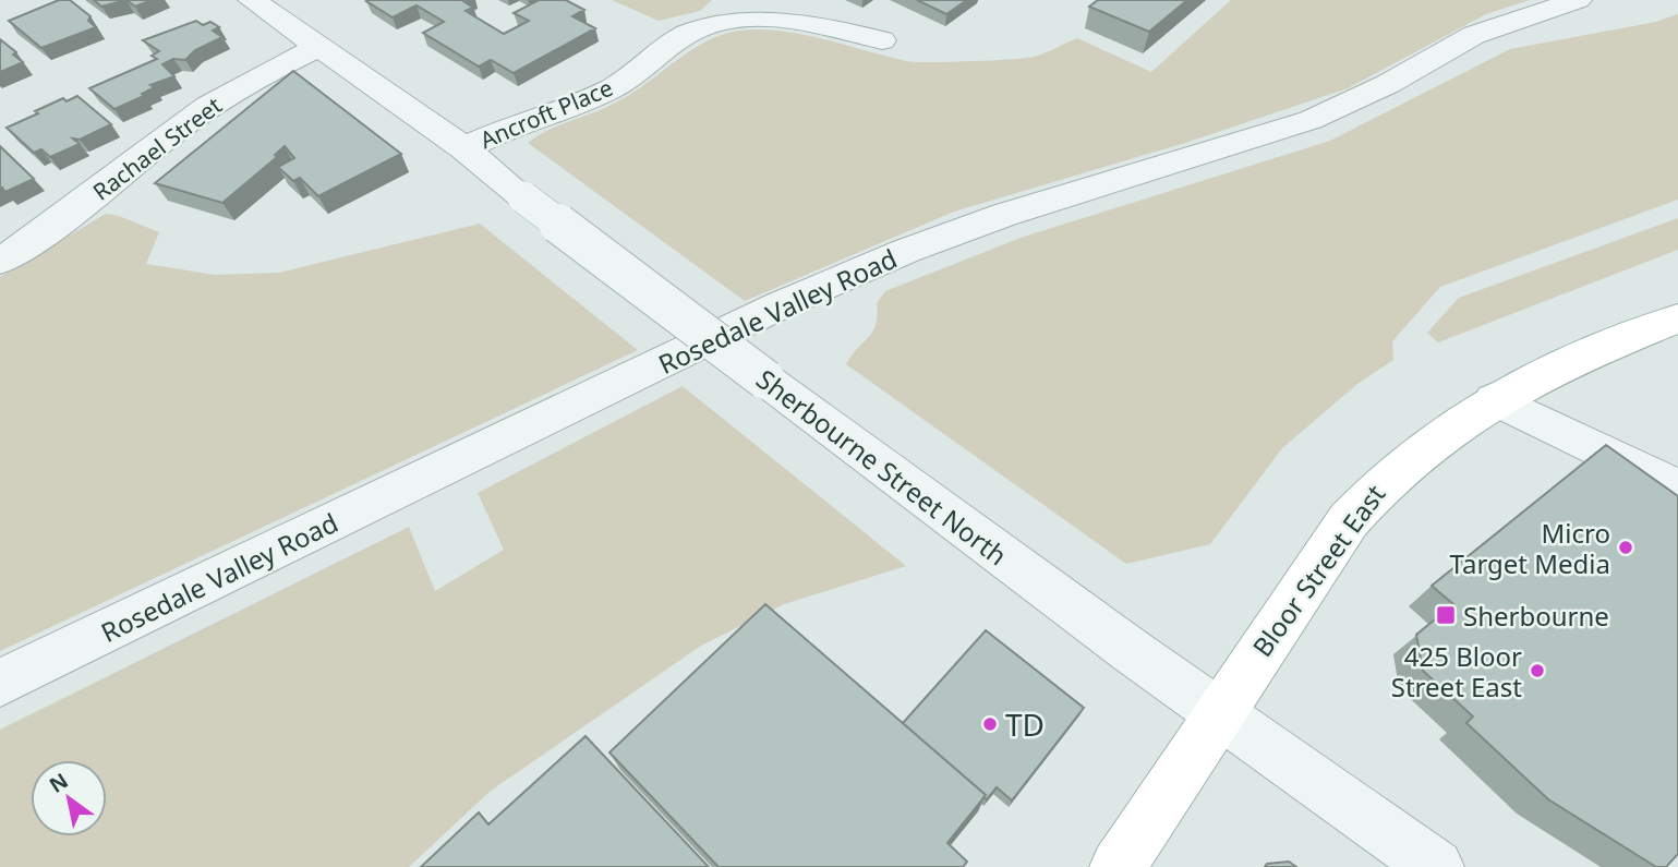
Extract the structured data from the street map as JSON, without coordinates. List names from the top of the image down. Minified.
{"streets":{"main road":["Bloor Street East"],"street":["Ancroft Place","Rachael Street","Rosedale Valley Road","Sherbourne Street North"]},"crossings":[["Ancroft Place","Sherbourne Street North"],["Rachael Street","Sherbourne Street North"],["Sherbourne Street North","Bloor Street East"]],"places":{"other":["Micro Target Media","425 Bloor Street East","TD"],"transit":["Sherbourne"]},"north":"top left"}
